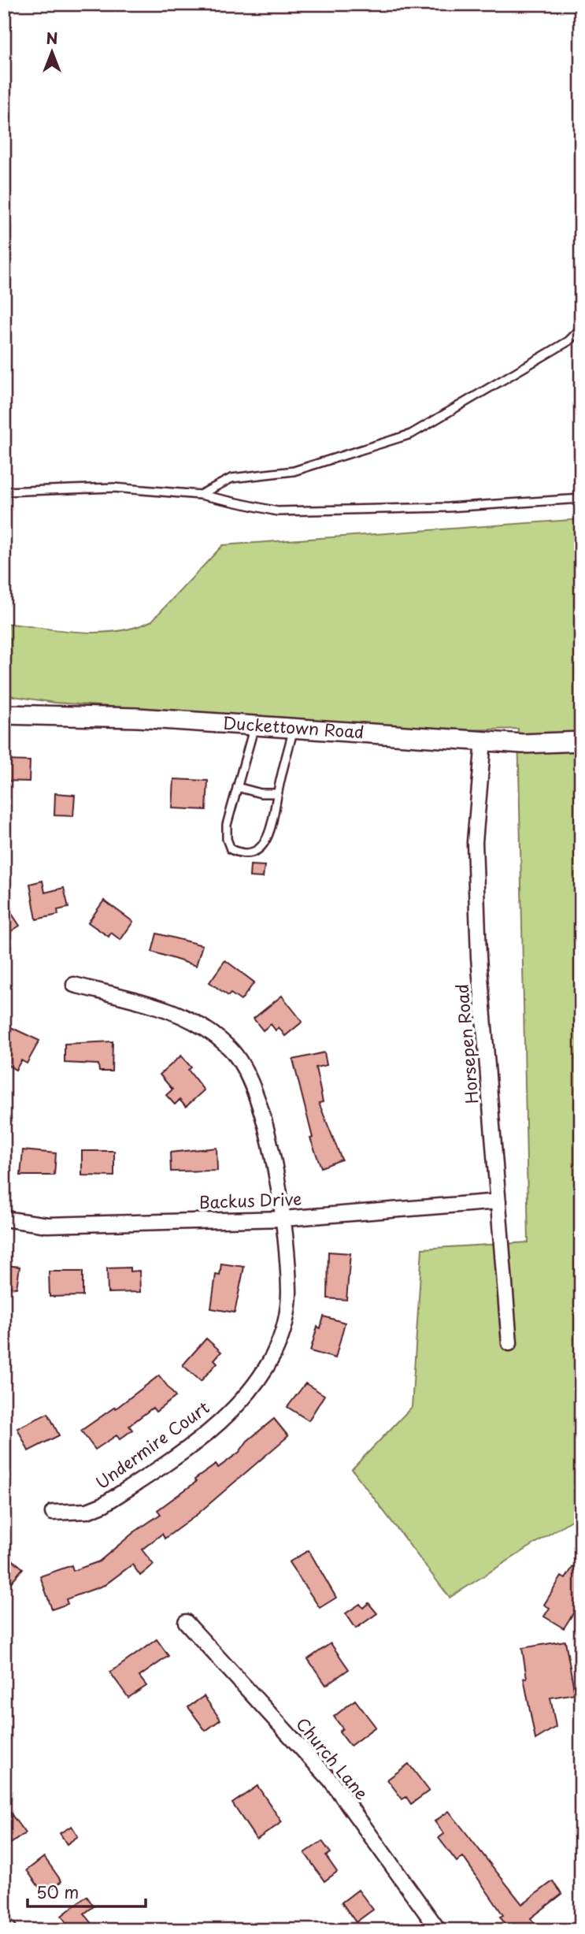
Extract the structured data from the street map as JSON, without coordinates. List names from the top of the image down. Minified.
{"streets":{"street":["Duckettown Road","Horsepen Road","Backus Drive","Undermire Court","Church Lane"]},"crossings":[["Duckettown Road","Horsepen Road"],["Horsepen Road","Backus Drive"],["Backus Drive","Undermire Court"]],"scale_bar":"50 m","north":"top"}
